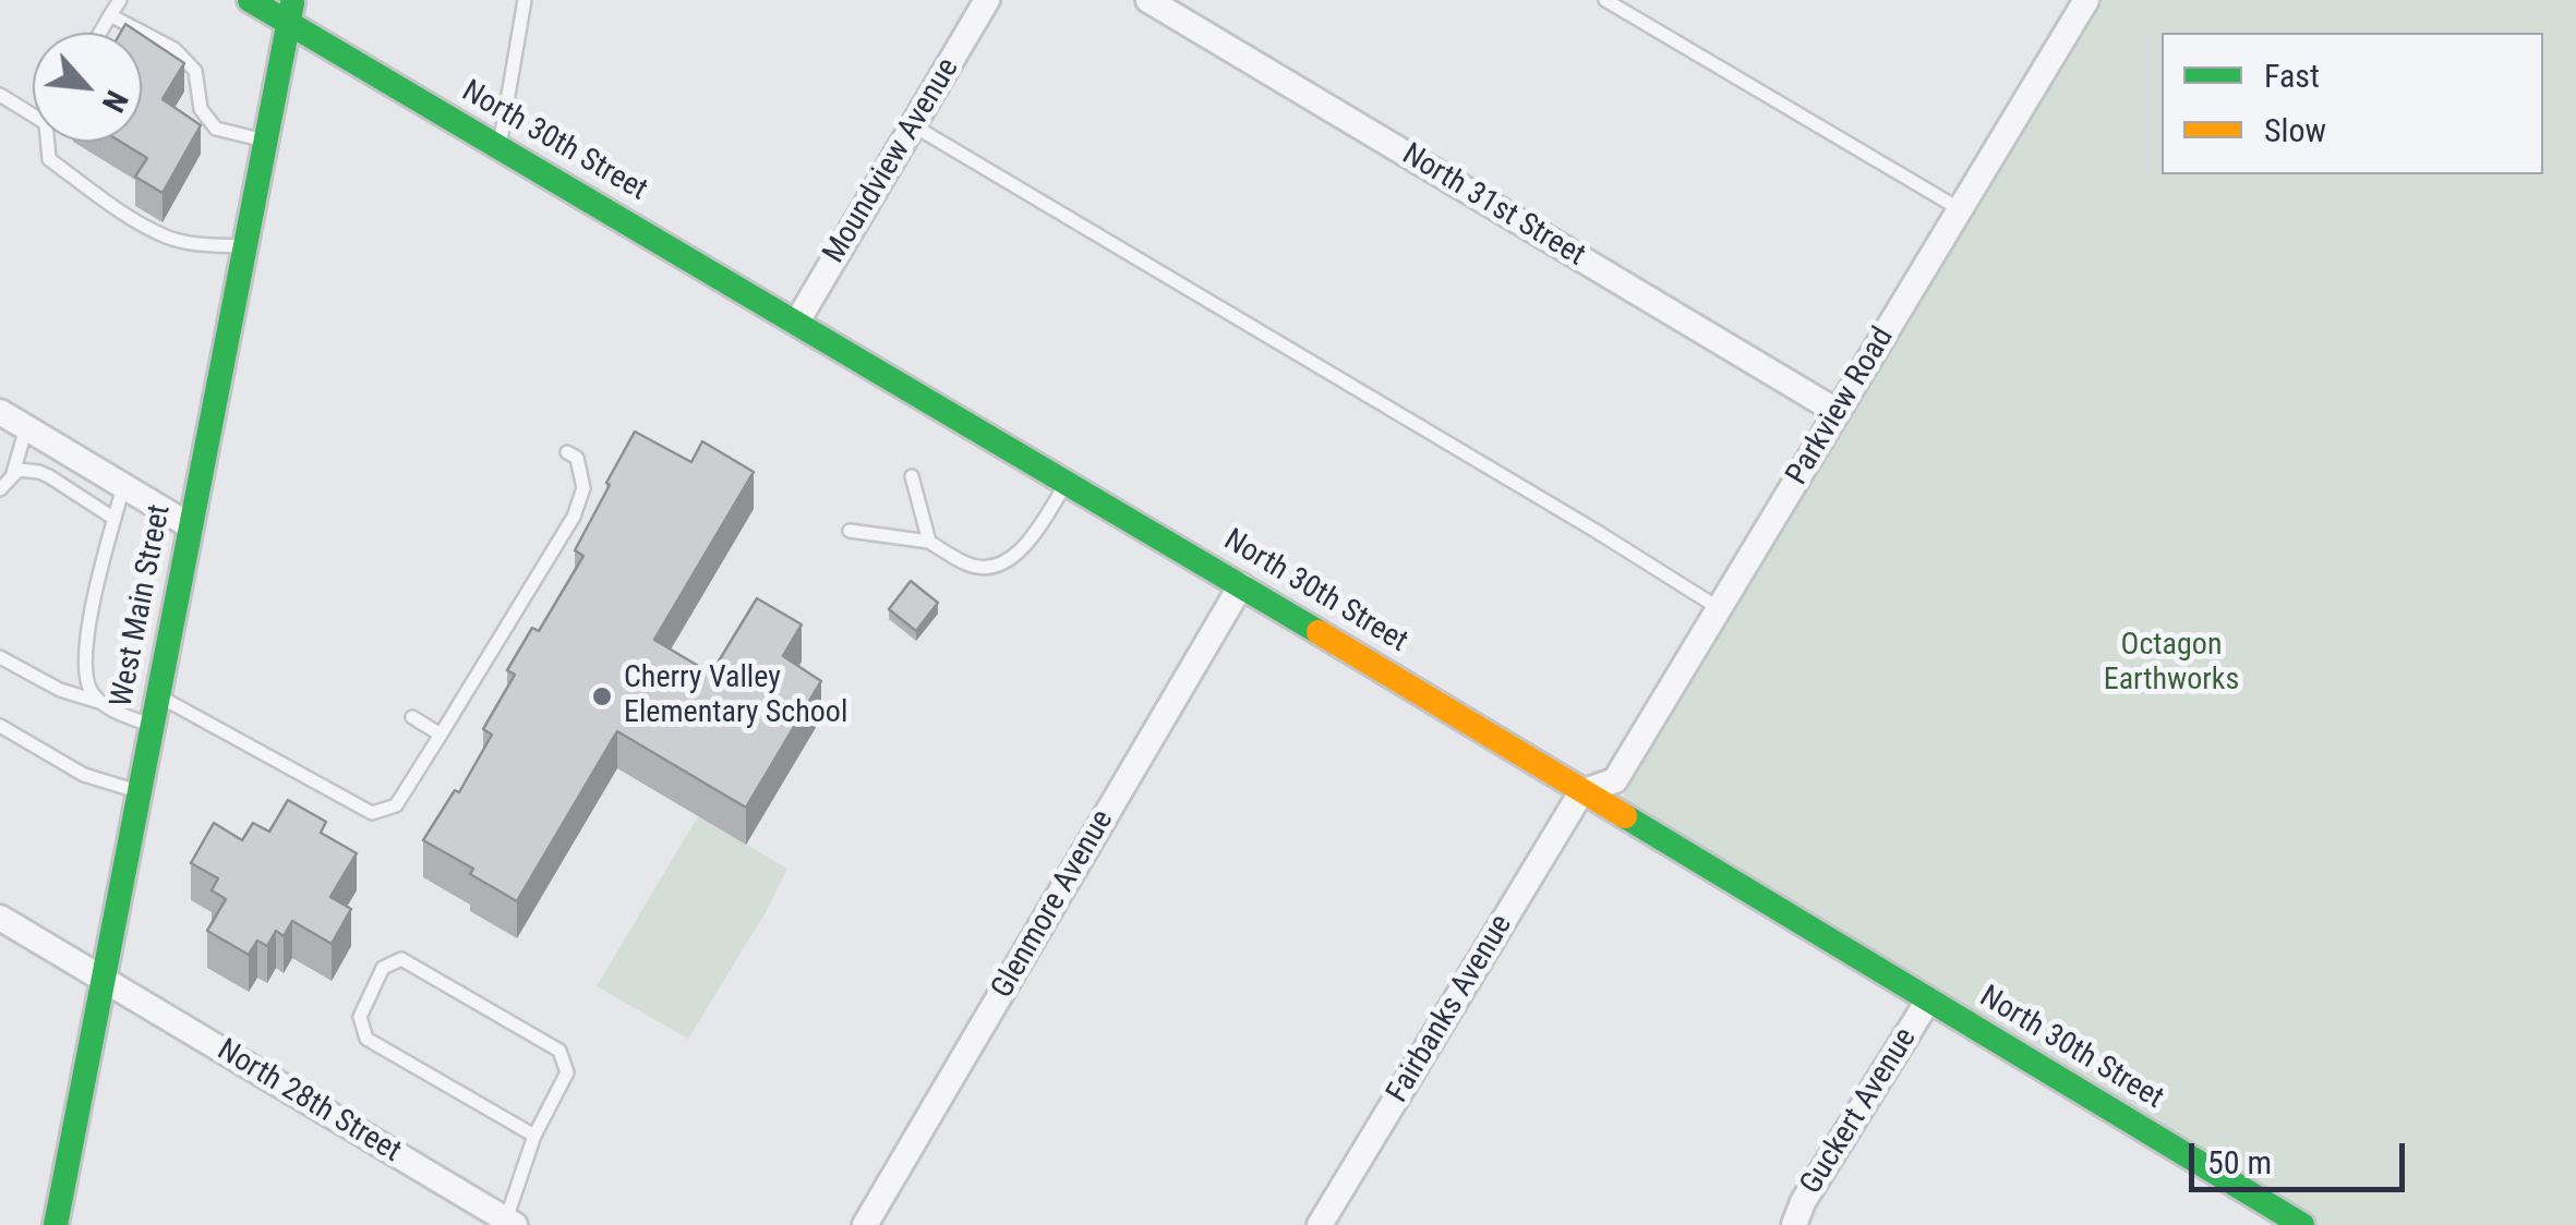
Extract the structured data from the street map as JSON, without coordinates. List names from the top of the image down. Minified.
{"streets":{"street":["North 30th Street","Moundview Avenue","North 31st Street","Parkview Road","West Main Street","Glenmore Avenue","Fairbanks Avenue","North 28th Street","Guckert Avenue"]},"crossings":[["North 30th Street","Moundview Avenue"],["North 30th Street","Parkview Road"],["North 30th Street","West Main Street"],["North 30th Street","Glenmore Avenue"],["North 30th Street","Fairbanks Avenue"],["North 30th Street","Guckert Avenue"],["North 31st Street","Parkview Road"],["Parkview Road","Fairbanks Avenue"],["West Main Street","North 28th Street"]],"parks":["Octagon Earthworks"],"places":["Cherry Valley Elementary School"],"legend":["Fast","Slow"],"scale_bar":"50 m","north":"bottom right"}
